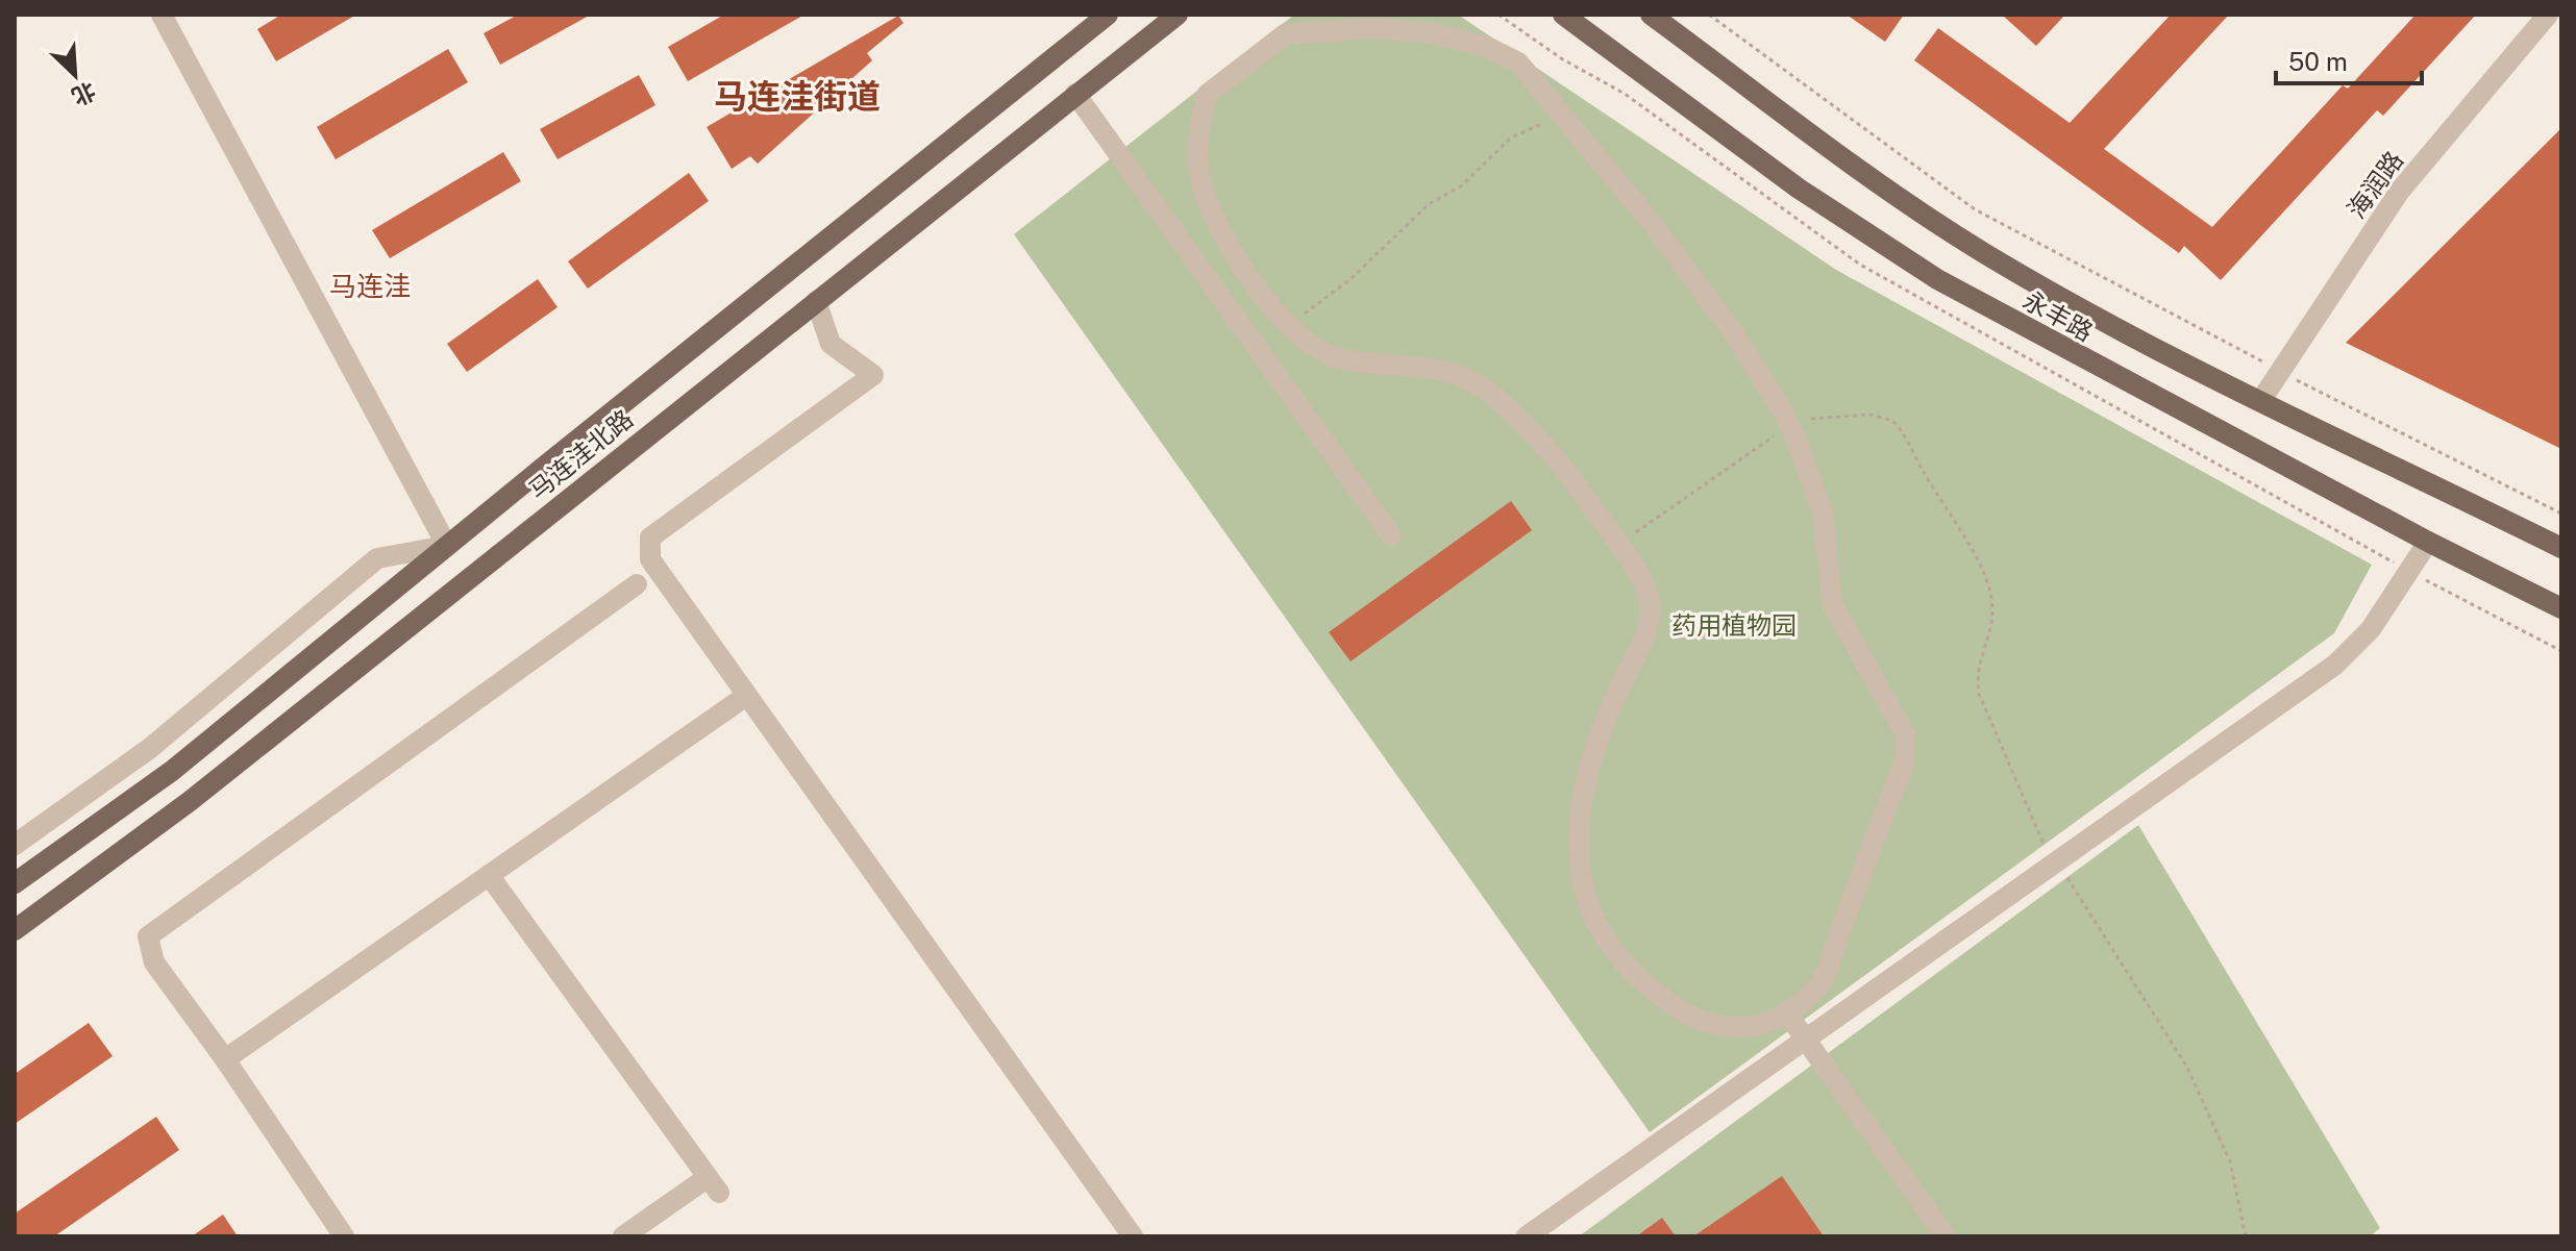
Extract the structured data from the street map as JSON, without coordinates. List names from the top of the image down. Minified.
{"streets":{"main road":["永丰路","马连洼北路"],"street":["海润路"]},"crossings":[["海润路","永丰路"]],"districts":["马连洼街道","马连洼"],"parks":["药用植物园"],"scale_bar":"50 m","north":"bottom right"}
